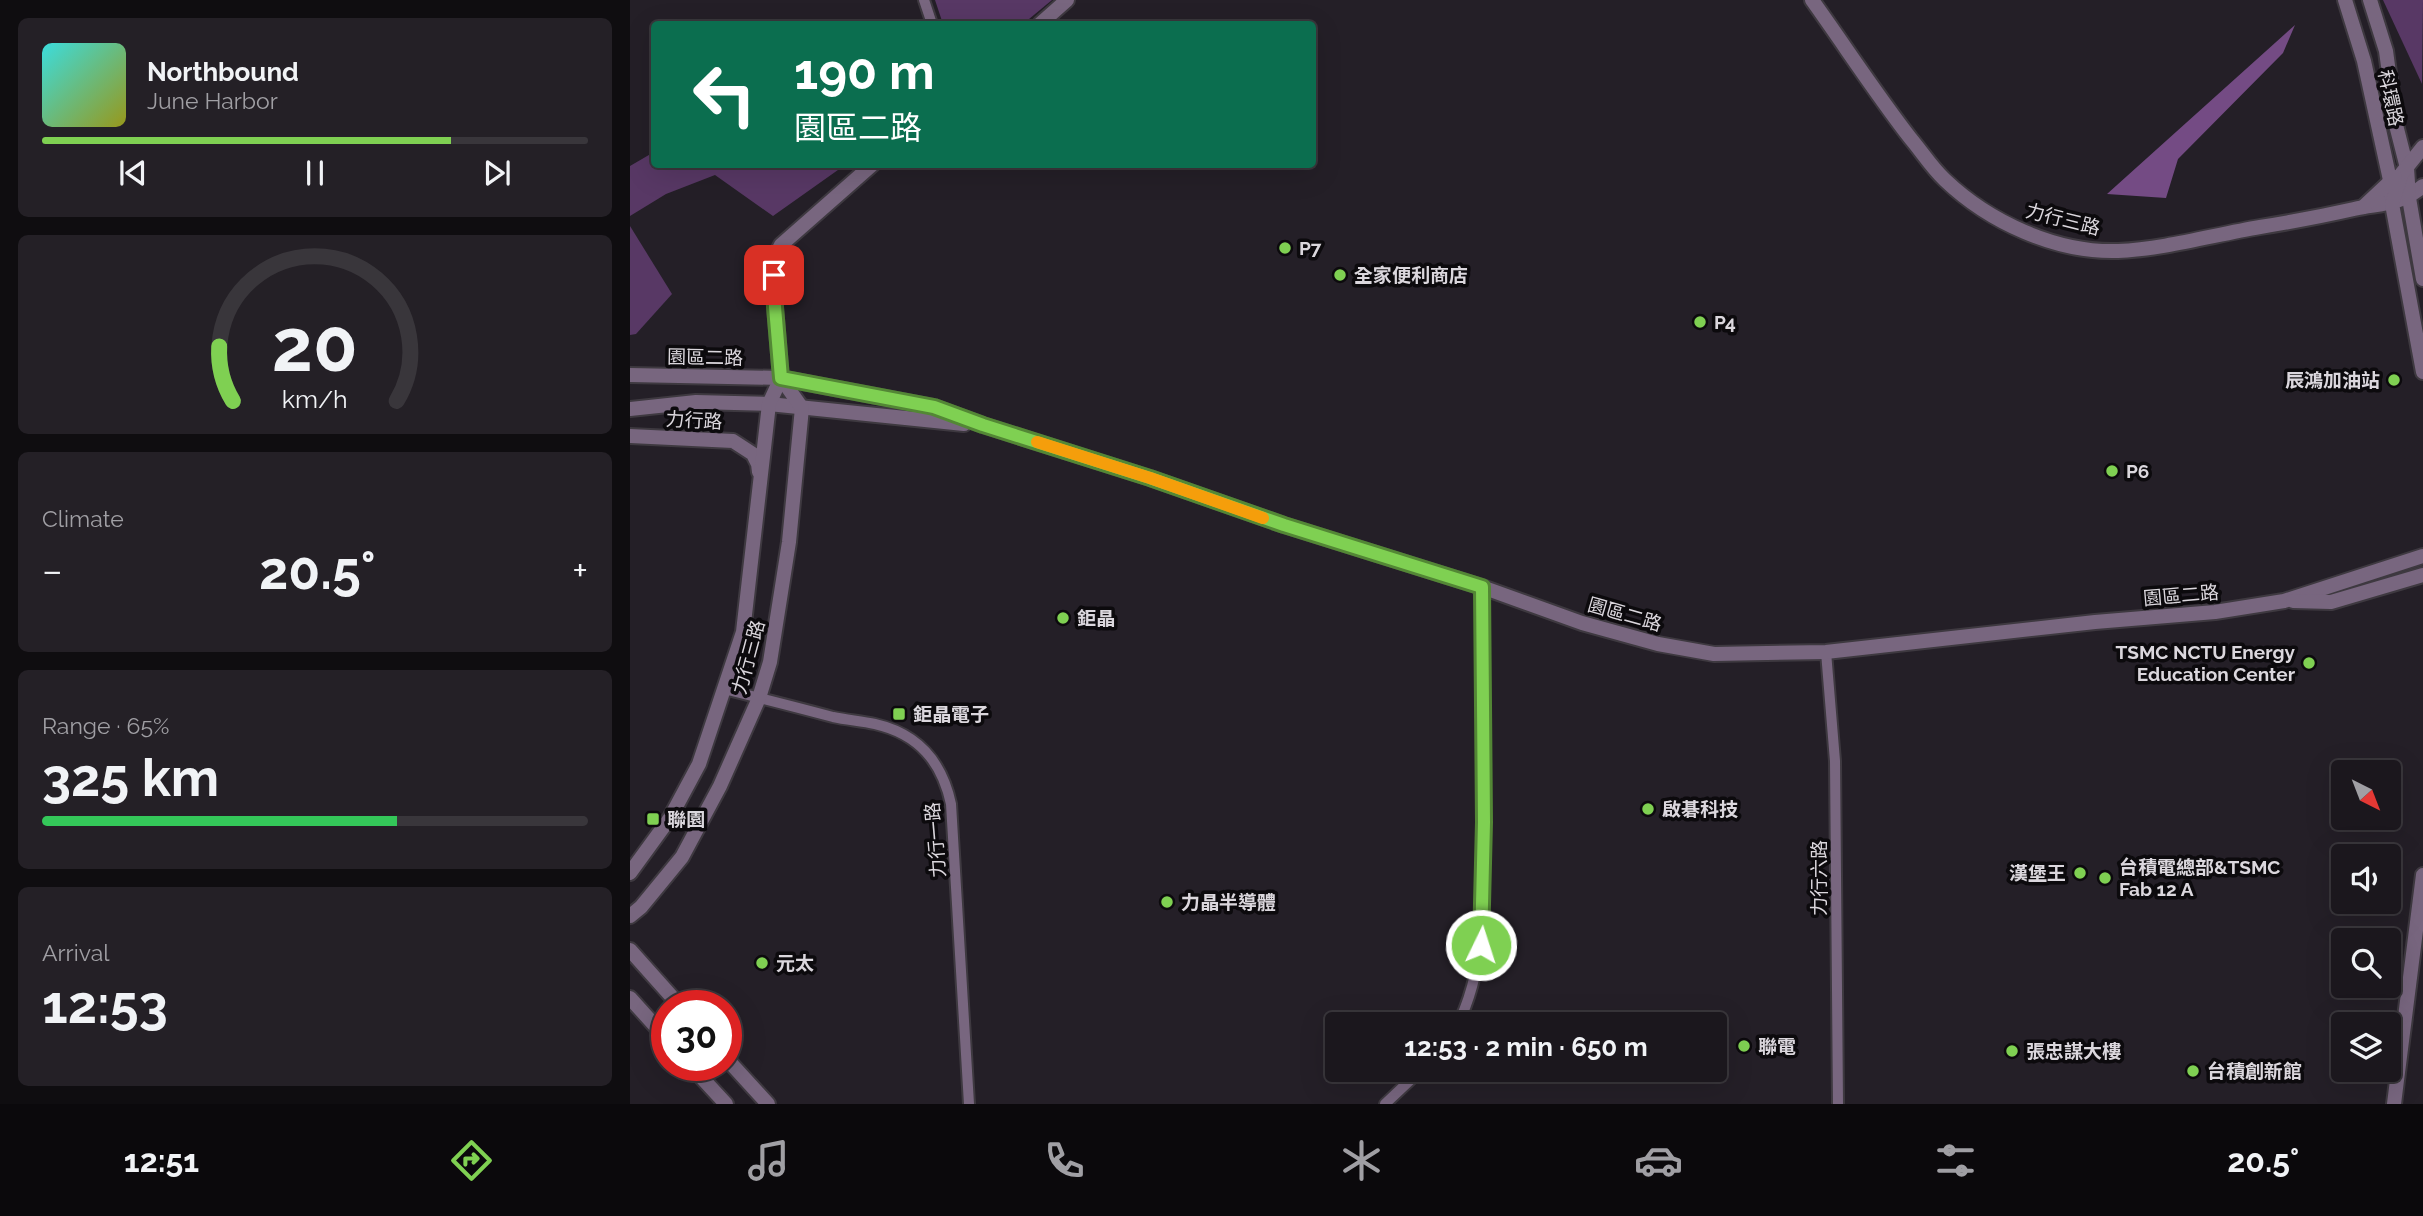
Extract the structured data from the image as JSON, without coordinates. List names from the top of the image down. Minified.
{"streets":{"street":["科環路","力行三路","園區二路","力行路","力行一路","力行六路"]},"crossings":[["科環路","力行三路"],["力行三路","園區二路"],["力行三路","力行路"],["力行三路","力行一路"],["園區二路","力行六路"]],"places":{"other":["P7","全家便利商店","P4","辰鴻加油站","P6","鉅晶","TSMC NCTU Energy Education Center","啟碁科技","漢堡王","台積電總部&TSMC Fab 12 A","力晶半導體","元太","聯電","張忠謀大樓","台積創新館"],"transit":["鉅晶電子","聯園"]},"north":"bottom right","page":{"turn":["190 m","園區二路"],"song":["Northbound","June Harbor"],"tile":["Climate",["Range · 65%","325 km"],["Arrival","12:53"]],"heat":["−","20.5°","+"],"limit":"30","trip":"12:53 · 2 min · 650 m","tabs":["12:51","20.5°"],"gauge":["20","km/h"]}}
